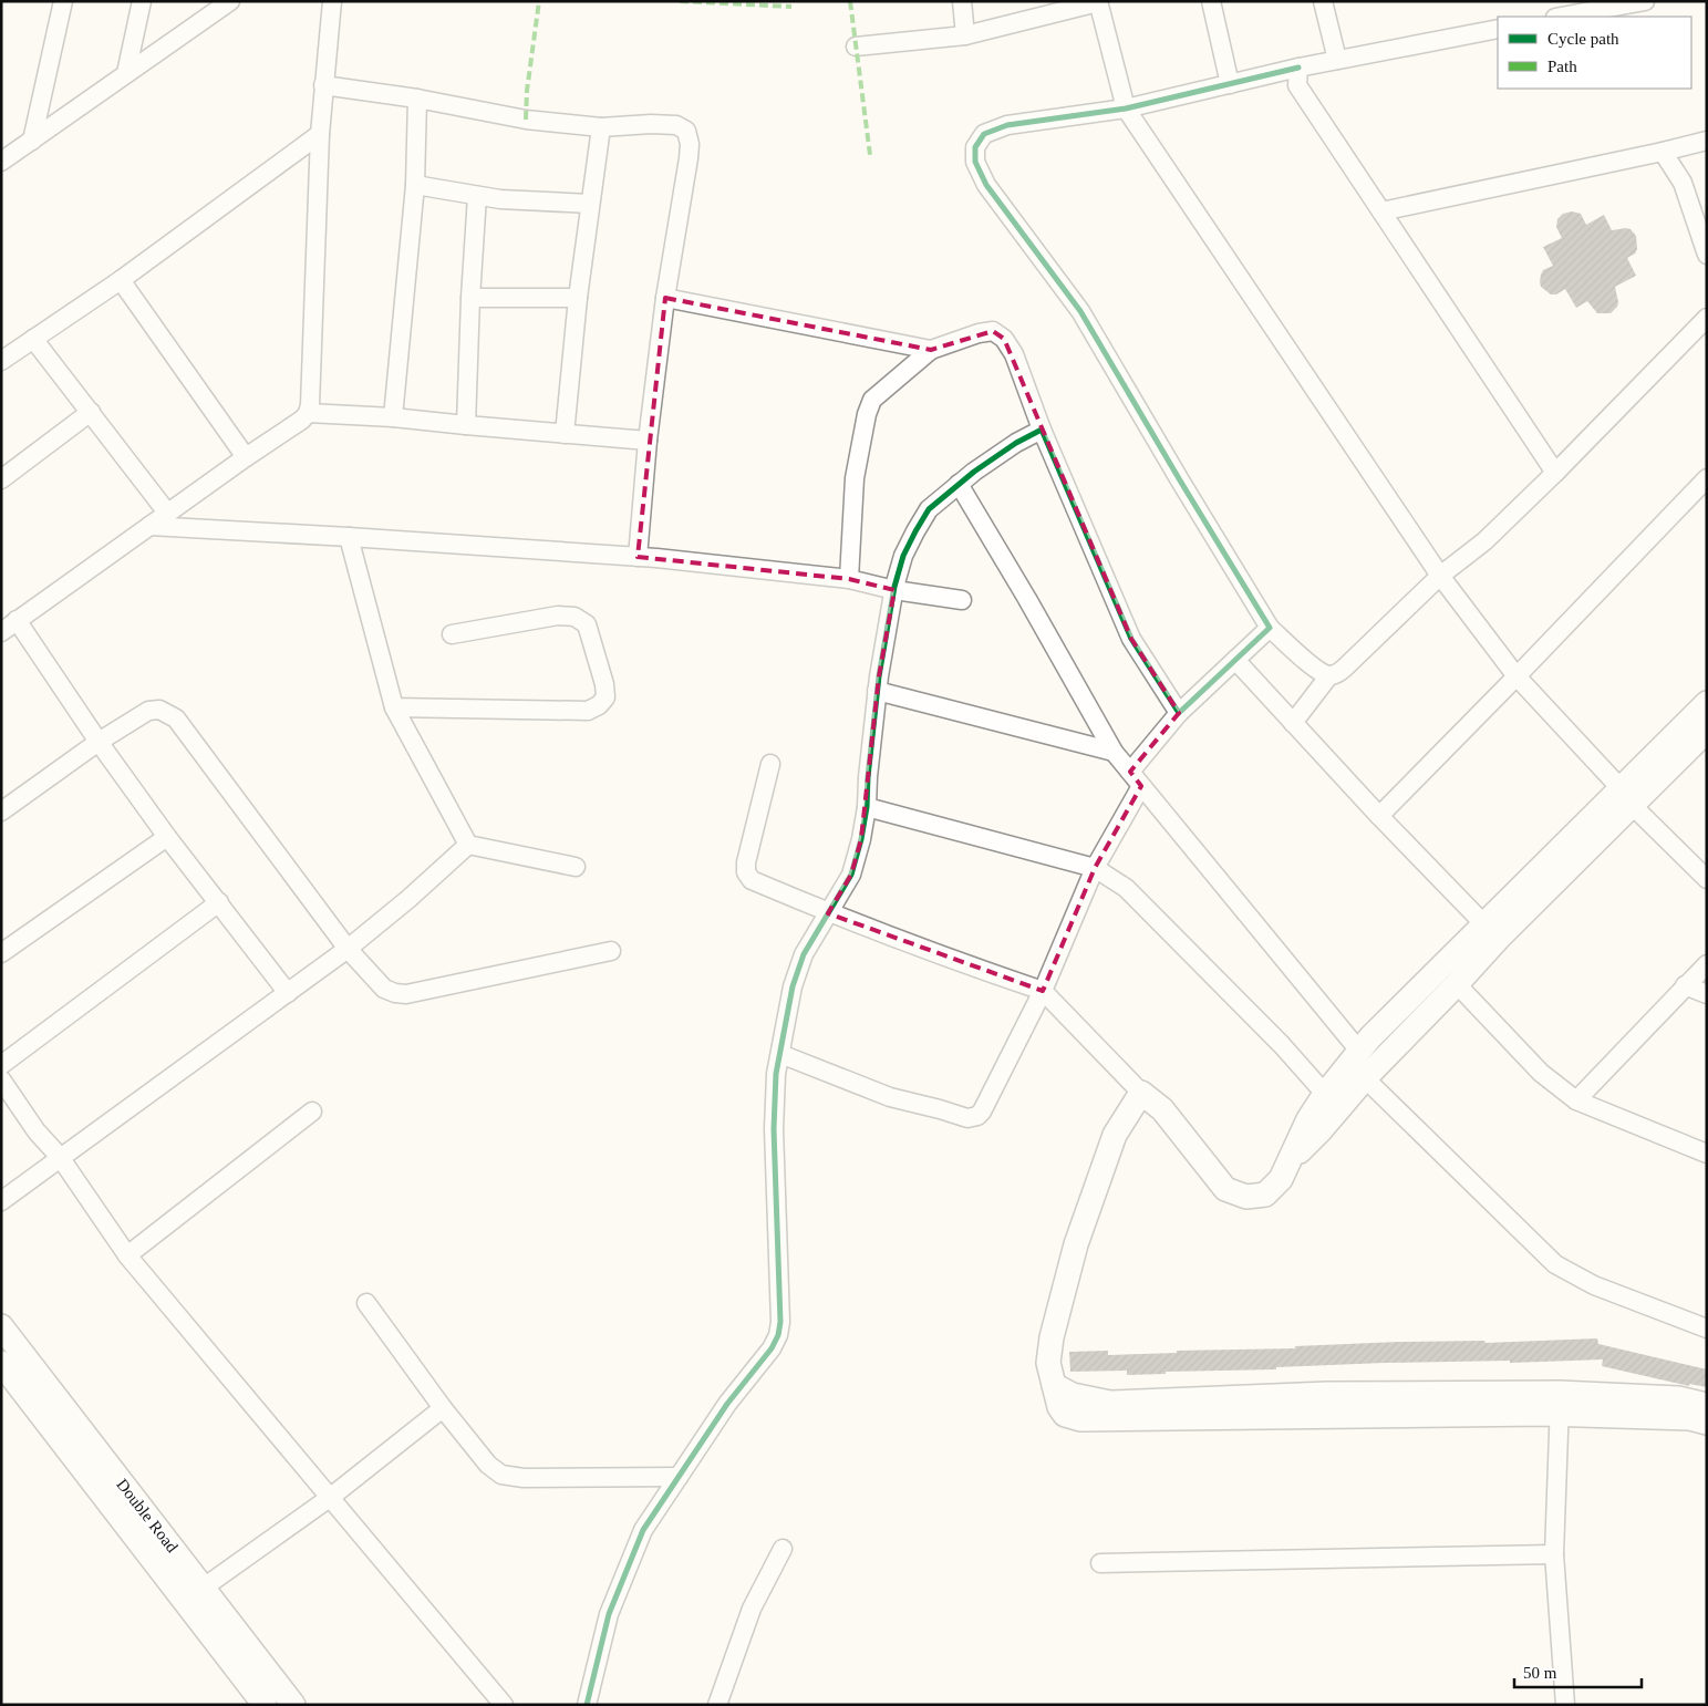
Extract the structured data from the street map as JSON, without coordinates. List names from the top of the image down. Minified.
{"streets":{"street":["Double Road"]},"legend":["Cycle path","Path"],"scale_bar":"50 m"}
